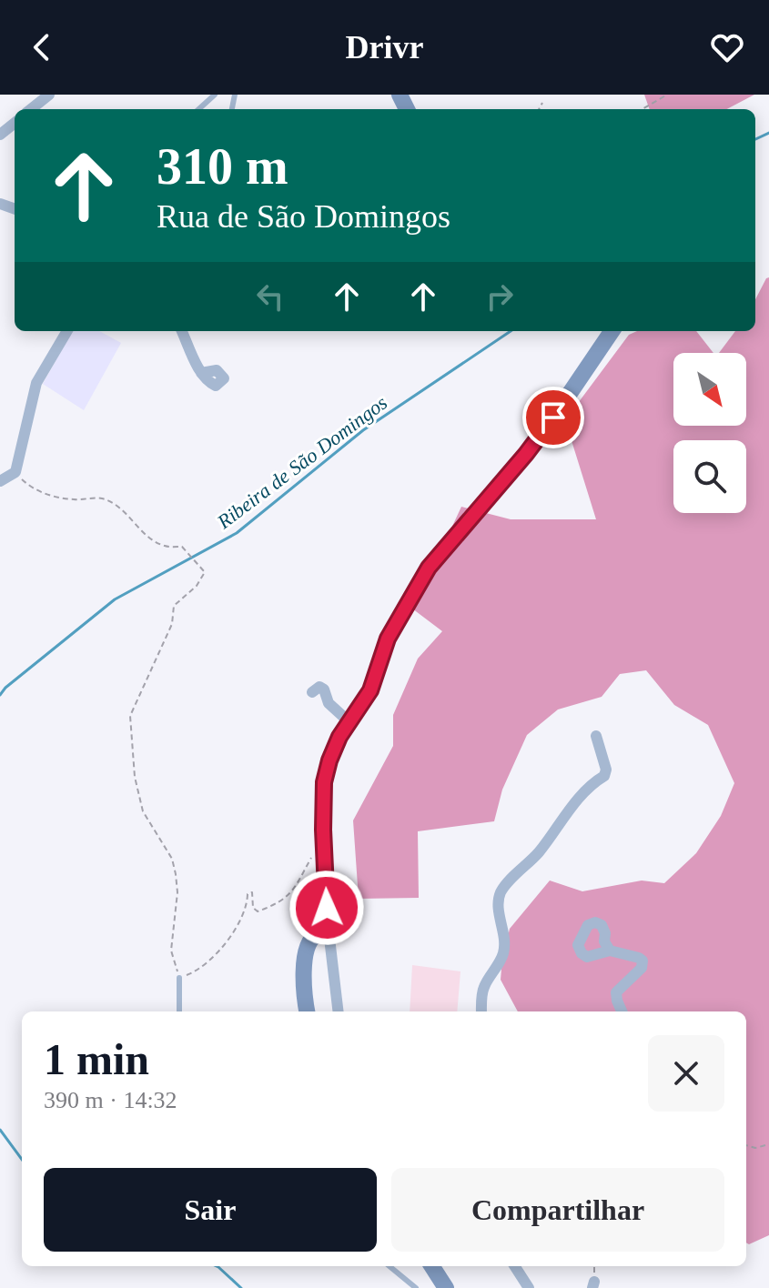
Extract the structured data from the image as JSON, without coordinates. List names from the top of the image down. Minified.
{"water":["Ribeira de São Domingos"],"north":"bottom right","page":{"header":"Drivr","turn":["310 m","Rua de São Domingos"],"heading":["1 min","390 m · 14:32"],"buttons":["Sair","Compartilhar"]}}
